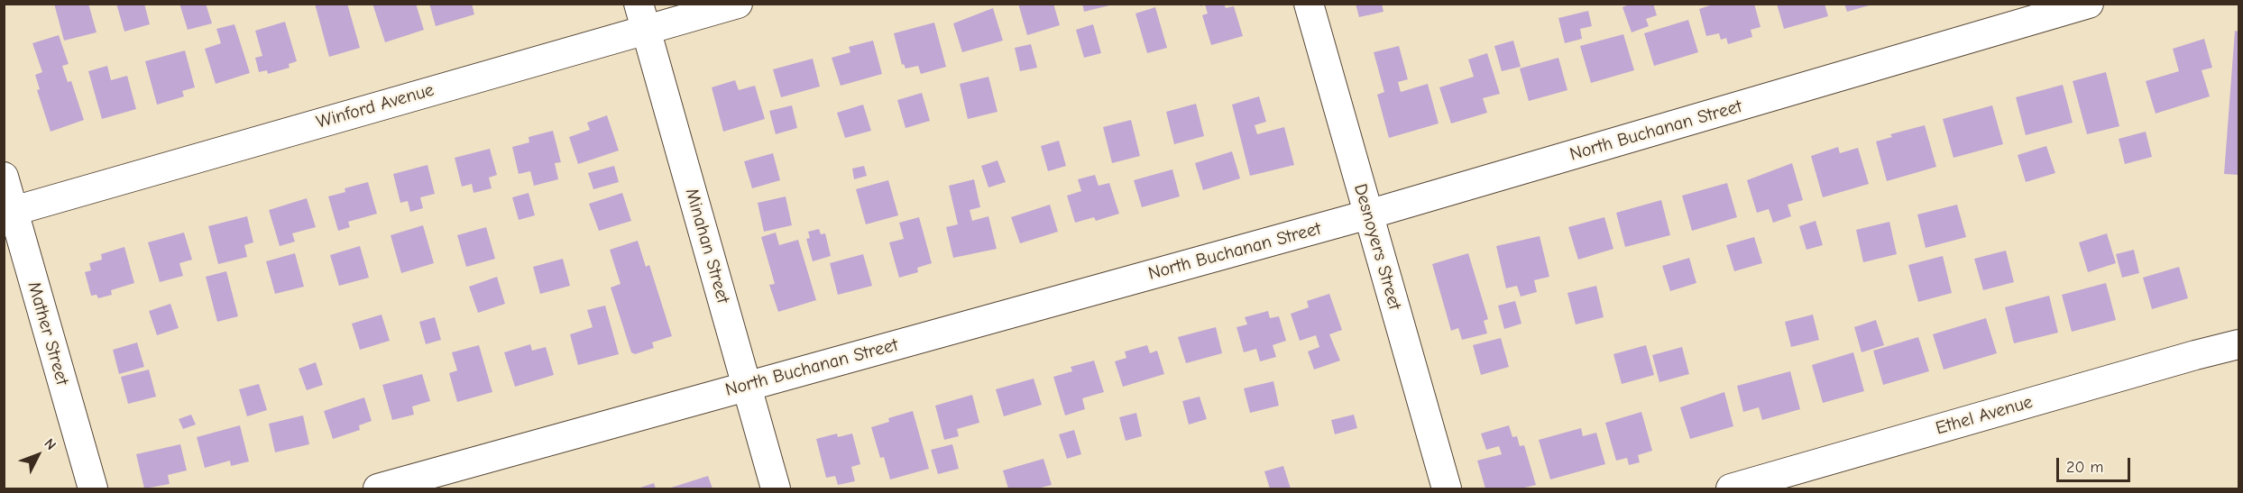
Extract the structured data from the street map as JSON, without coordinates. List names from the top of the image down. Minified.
{"streets":{"street":["Winford Avenue","North Buchanan Street","Minahan Street","Desnoyers Street","Mather Street","Ethel Avenue"]},"crossings":[["Winford Avenue","Minahan Street"],["Winford Avenue","Mather Street"],["North Buchanan Street","Minahan Street"],["North Buchanan Street","Desnoyers Street"]],"scale_bar":"20 m","north":"top right"}
